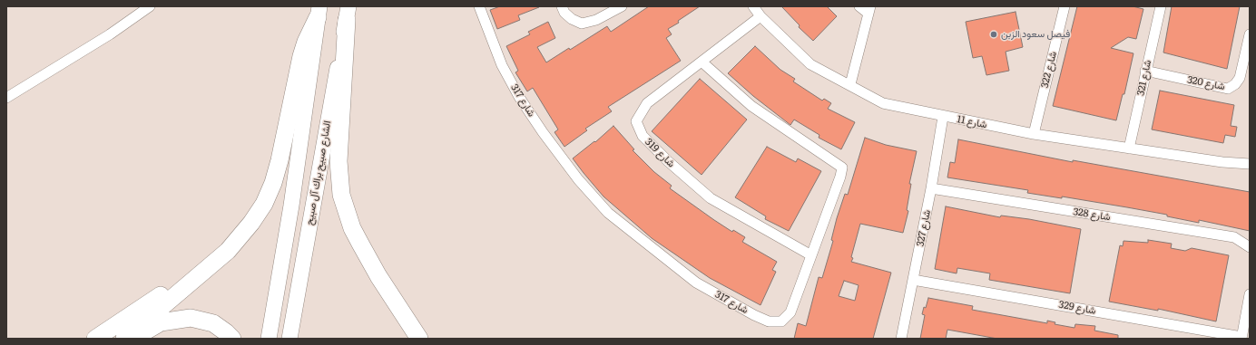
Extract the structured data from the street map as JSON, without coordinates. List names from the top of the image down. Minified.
{"streets":{"main road":["الشارع صبيح براك آل صبيح"],"street":["شارع 322","شارع 321","شارع 320","شارع 317","شارع 11","شارع 319","شارع 328","شارع 327","شارع 329"]},"crossings":[["شارع 322","شارع 11"],["شارع 321","شارع 320"],["شارع 321","شارع 11"],["شارع 317","شارع 319"],["شارع 11","شارع 319"],["شارع 11","شارع 327"],["شارع 328","شارع 327"],["شارع 327","شارع 329"]],"places":["فيصل سعود الزبن"]}
